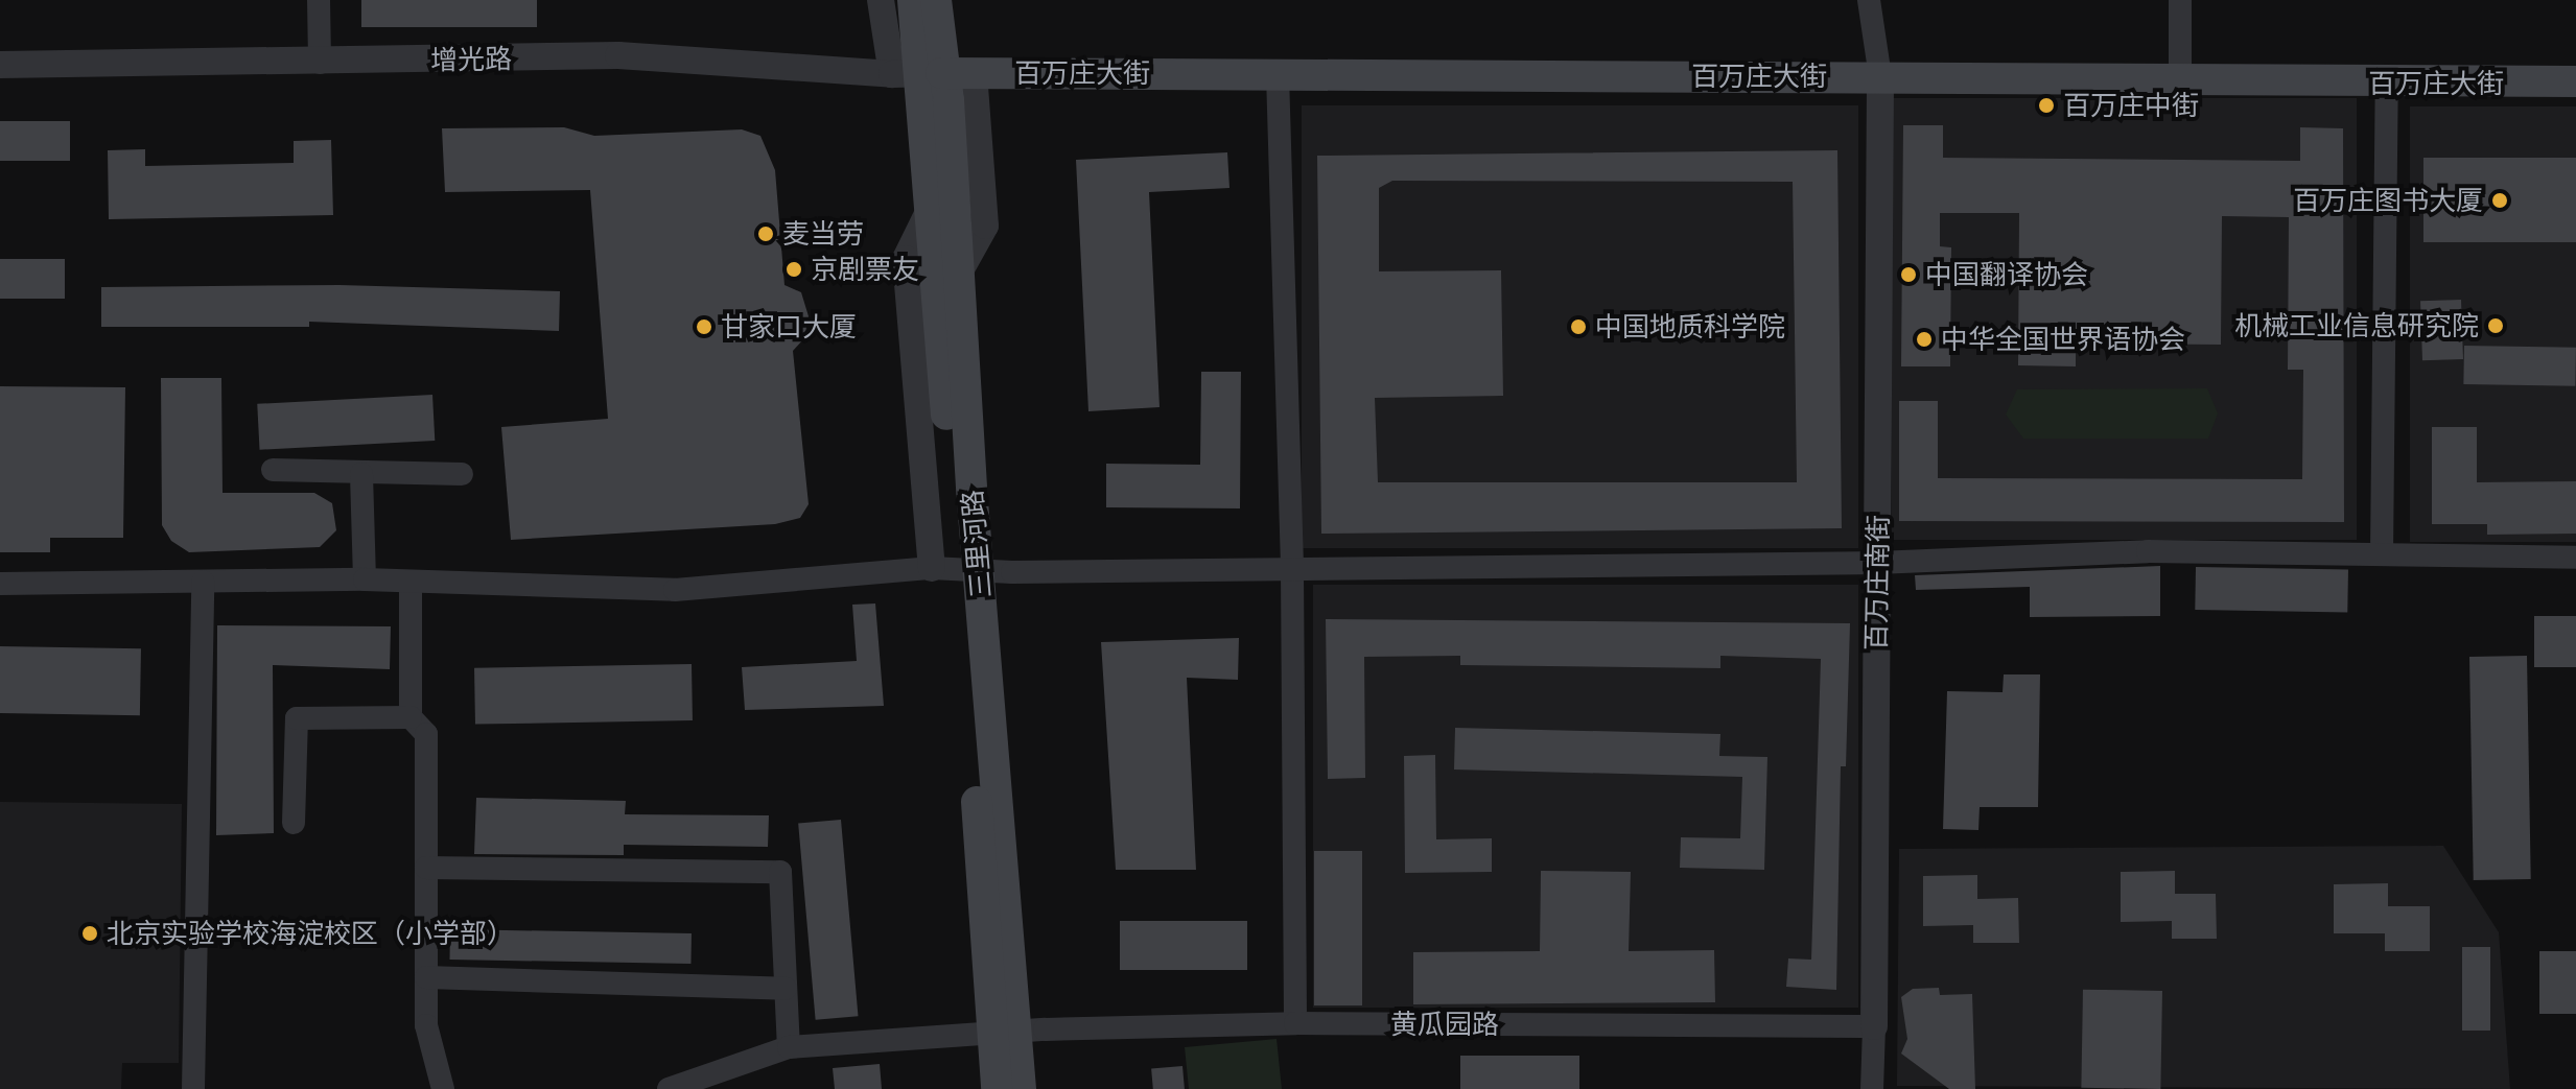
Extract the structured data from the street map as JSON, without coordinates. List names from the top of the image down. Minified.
{"streets":{"main road":["百万庄大街","三里河路"],"street":["增光路","百万庄南街","黄瓜园路"]},"crossings":[["增光路","百万庄大街"],["增光路","三里河路"],["百万庄大街","三里河路"],["百万庄大街","百万庄南街"],["三里河路","黄瓜园路"],["百万庄南街","黄瓜园路"]],"places":["百万庄中街","百万庄图书大厦","麦当劳","京剧票友","中国翻译协会","机械工业信息研究院","甘家口大厦","中国地质科学院","中华全国世界语协会","北京实验学校海淀校区（小学部）"]}
